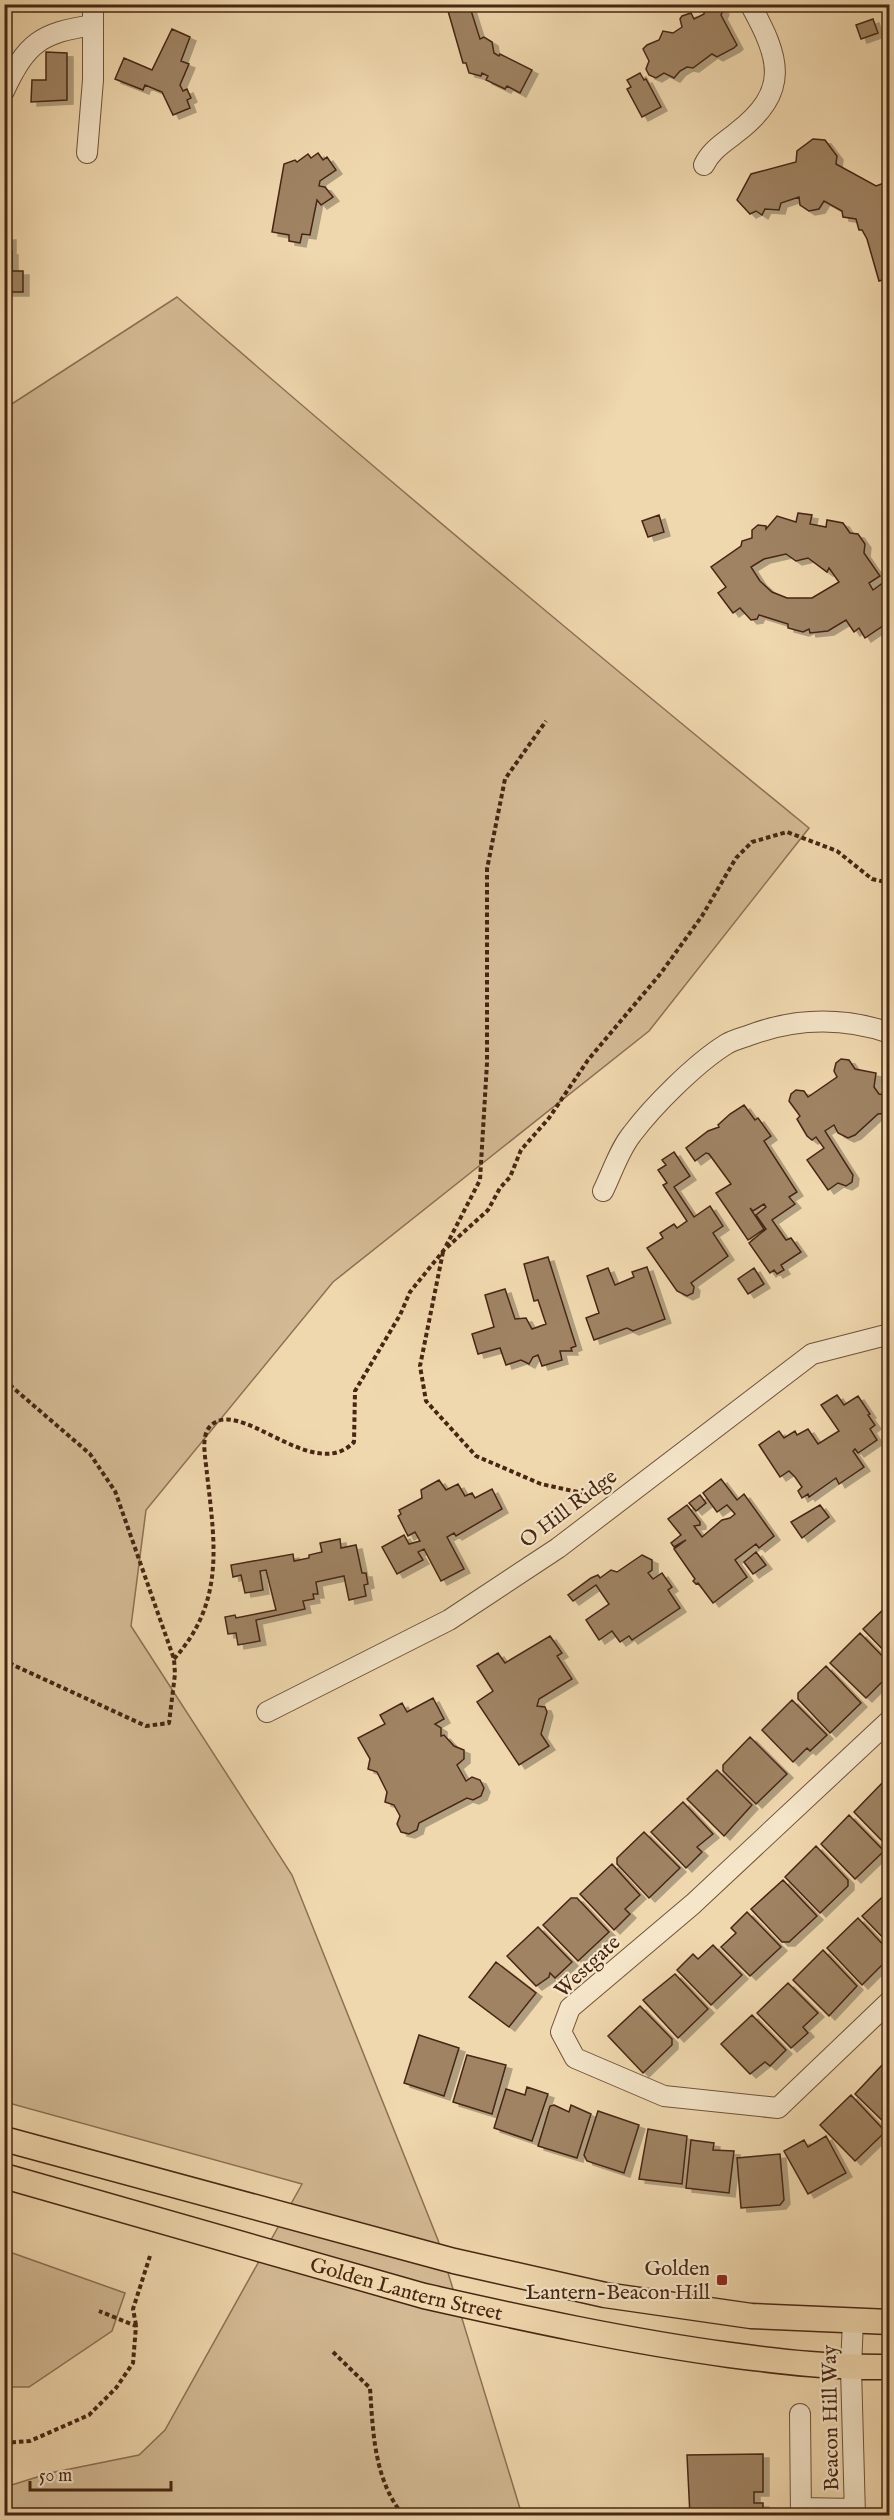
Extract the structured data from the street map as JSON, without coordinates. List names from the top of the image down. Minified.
{"streets":{"main road":["Golden Lantern Street"],"street":["O Hill Ridge","Westgate","Beacon Hill Way"]},"crossings":[["Golden Lantern Street","Beacon Hill Way"]],"places":{"transit":["Golden Lantern-Beacon Hill"]},"scale_bar":"50 m"}
